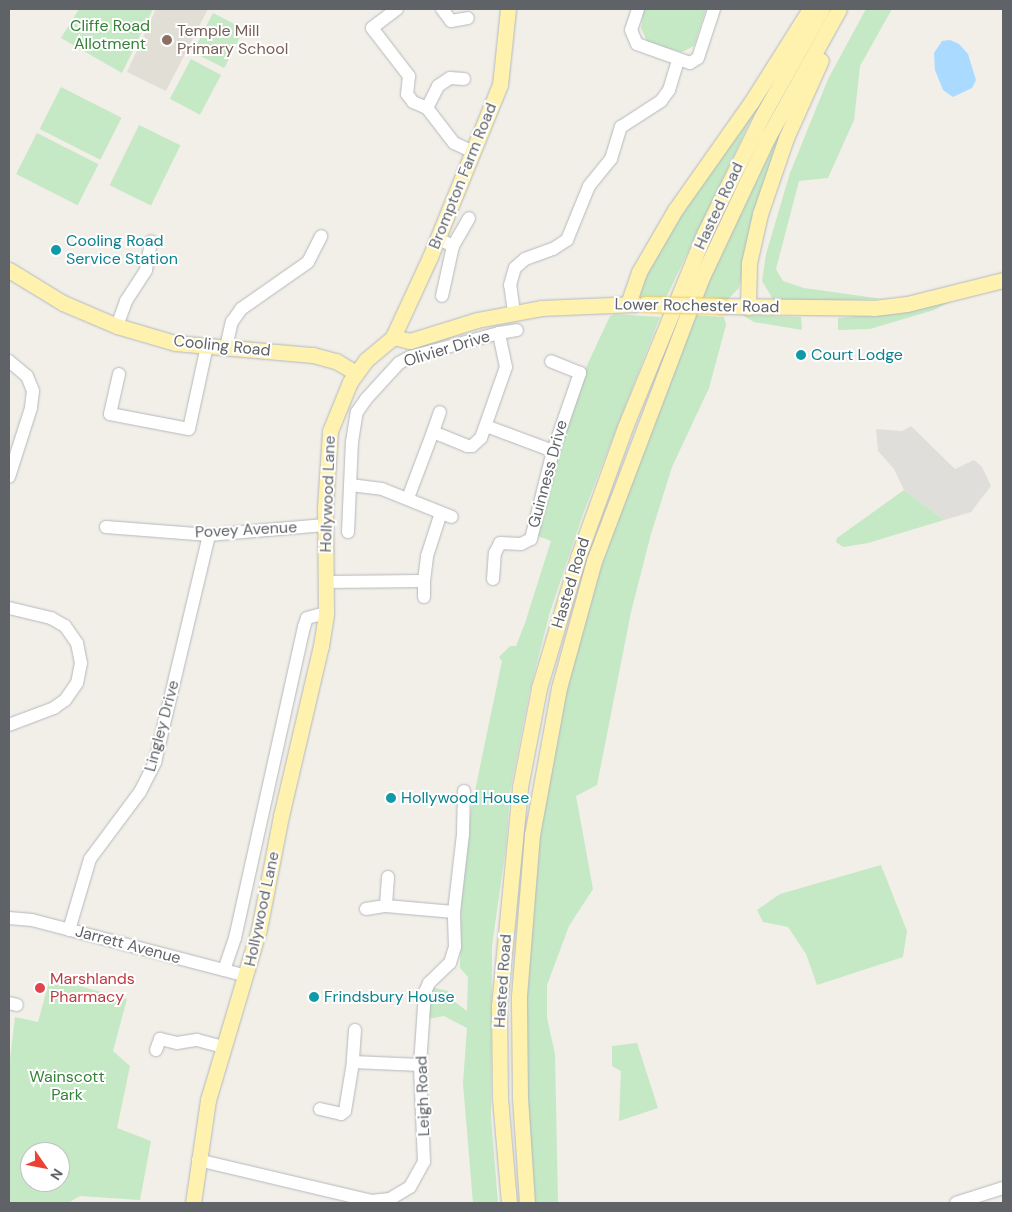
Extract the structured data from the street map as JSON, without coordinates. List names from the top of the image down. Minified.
{"streets":{"main road":["Brompton Farm Road","Hasted Road","Lower Rochester Road","Cooling Road","Hollywood Lane"],"street":["Olivier Drive","Guinness Drive","Povey Avenue","Lingley Drive","Jarrett Avenue","Leigh Road"]},"crossings":[["Brompton Farm Road","Lower Rochester Road"],["Brompton Farm Road","Hollywood Lane"],["Lower Rochester Road","Hollywood Lane"],["Cooling Road","Hollywood Lane"],["Hollywood Lane","Povey Avenue"],["Hollywood Lane","Jarrett Avenue"],["Hollywood Lane","Leigh Road"],["Povey Avenue","Lingley Drive"],["Lingley Drive","Jarrett Avenue"]],"parks":["Cliffe Road Allotment","Wainscott Park"],"places":["Temple Mill Primary School","Cooling Road Service Station","Court Lodge","Hollywood House","Marshlands Pharmacy","Frindsbury House"],"north":"bottom right"}
